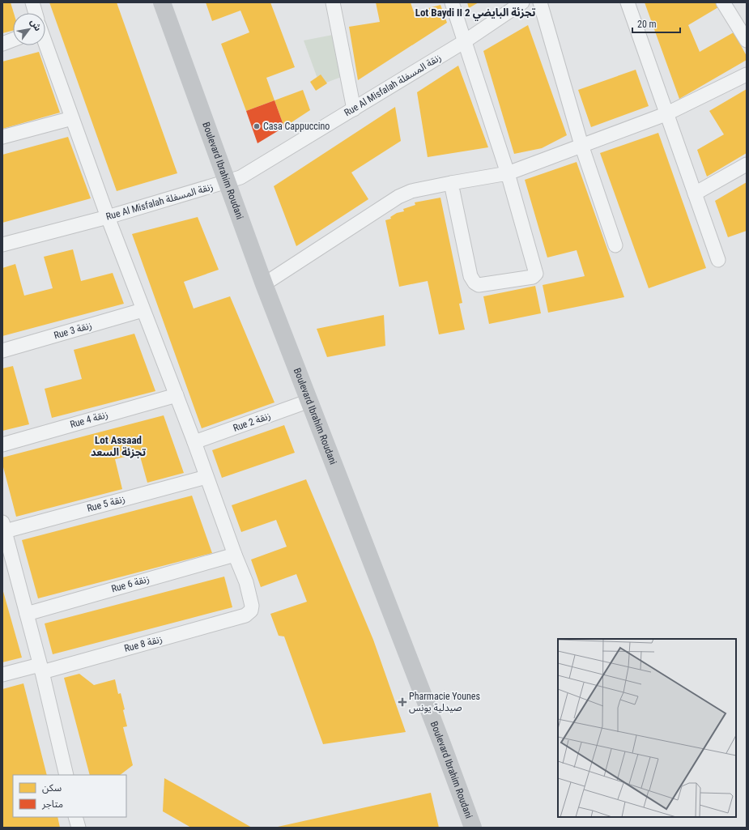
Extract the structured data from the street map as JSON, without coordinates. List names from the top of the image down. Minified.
{"streets":{"street":["Rue Al Misfalah زنقة المسفلة","Boulevard Ibrahim Roudani","Rue 3 زنقة","Rue 4 زنقة","Rue 2 زنقة","Rue 5 زنقة","Rue 6 زنقة","Rue 8 زنقة"]},"crossings":[["Rue Al Misfalah زنقة المسفلة","Boulevard Ibrahim Roudani"],["Boulevard Ibrahim Roudani","Rue 2 زنقة"],["Rue 6 زنقة","Rue 8 زنقة"]],"districts":["Lot Baydi II تجزئة البايضي 2","Lot Assaad تجزئة السعد"],"places":{"other":["Casa Cappuccino"],"health":["Pharmacie Younes صيدلية يونس"]},"legend":["سكن","متاجر"],"scale_bar":"20 m","north":"top right"}
